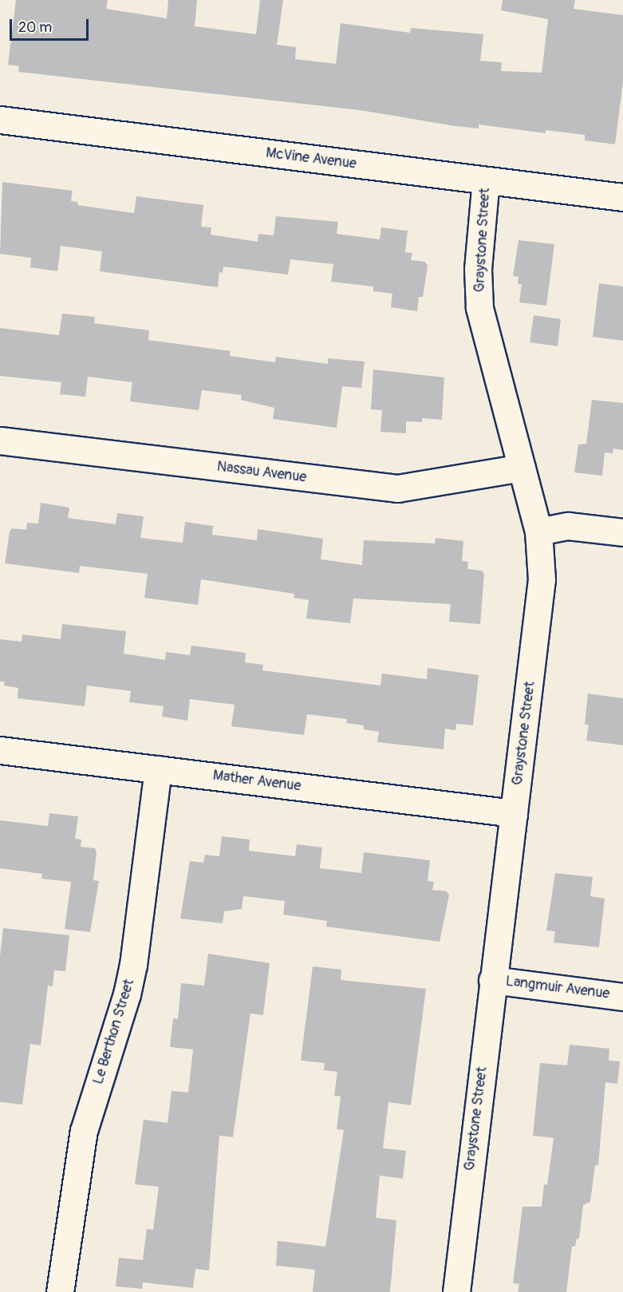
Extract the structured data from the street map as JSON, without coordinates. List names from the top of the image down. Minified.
{"streets":{"street":["McVine Avenue","Graystone Street","Nassau Avenue","Mather Avenue","Langmuir Avenue","Le Berthon Street"]},"crossings":[["McVine Avenue","Graystone Street"],["Graystone Street","Nassau Avenue"],["Graystone Street","Mather Avenue"],["Graystone Street","Langmuir Avenue"],["Mather Avenue","Le Berthon Street"]],"scale_bar":"20 m"}
